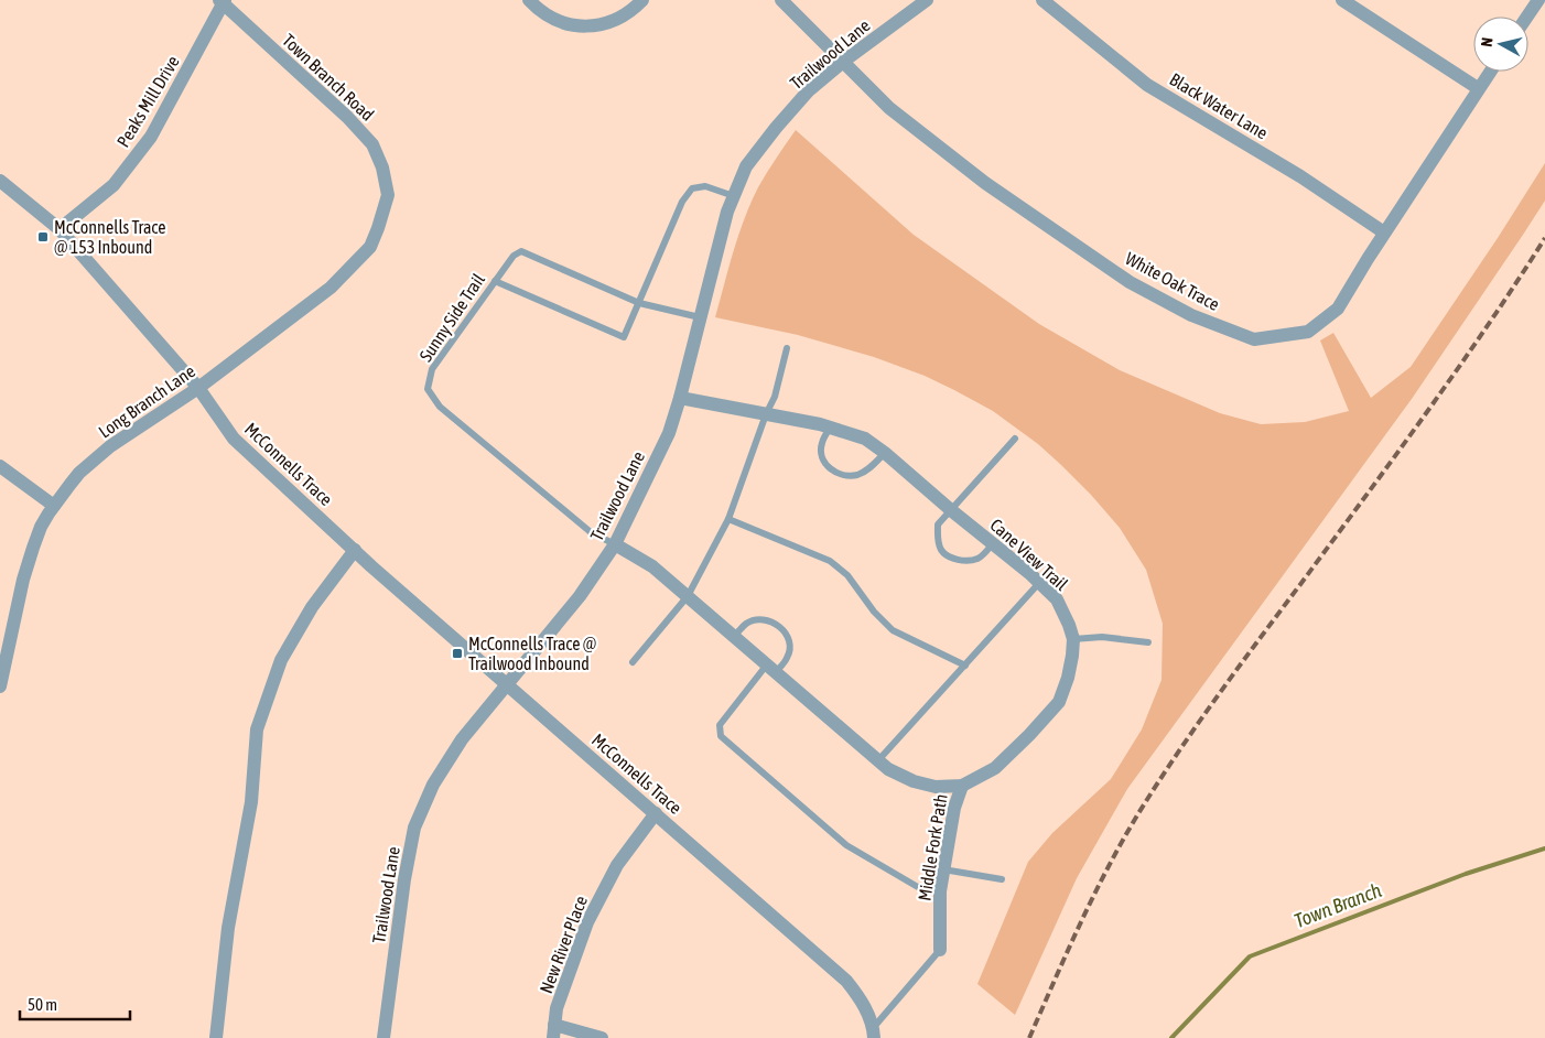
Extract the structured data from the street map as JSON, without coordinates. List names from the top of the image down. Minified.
{"streets":{"street":["Trailwood Lane","Town Branch Road","Peaks Mill Drive","Black Water Lane","White Oak Trace","Long Branch Lane","McConnells Trace","Cane View Trail","Middle Fork Path","New River Place"],"lane":["Sunny Side Trail"]},"crossings":[["Trailwood Lane","White Oak Trace"],["Trailwood Lane","Sunny Side Trail"],["Trailwood Lane","McConnells Trace"],["Trailwood Lane","Cane View Trail"],["Town Branch Road","Peaks Mill Drive"],["Town Branch Road","Long Branch Lane"],["Peaks Mill Drive","McConnells Trace"],["Black Water Lane","White Oak Trace"],["Sunny Side Trail","Cane View Trail"],["Long Branch Lane","McConnells Trace"],["McConnells Trace","New River Place"],["Cane View Trail","Middle Fork Path"]],"water":["Town Branch"],"places":{"transit":["McConnells Trace @ 153 Inbound","McConnells Trace @ Trailwood Inbound"]},"scale_bar":"50 m","north":"left"}
